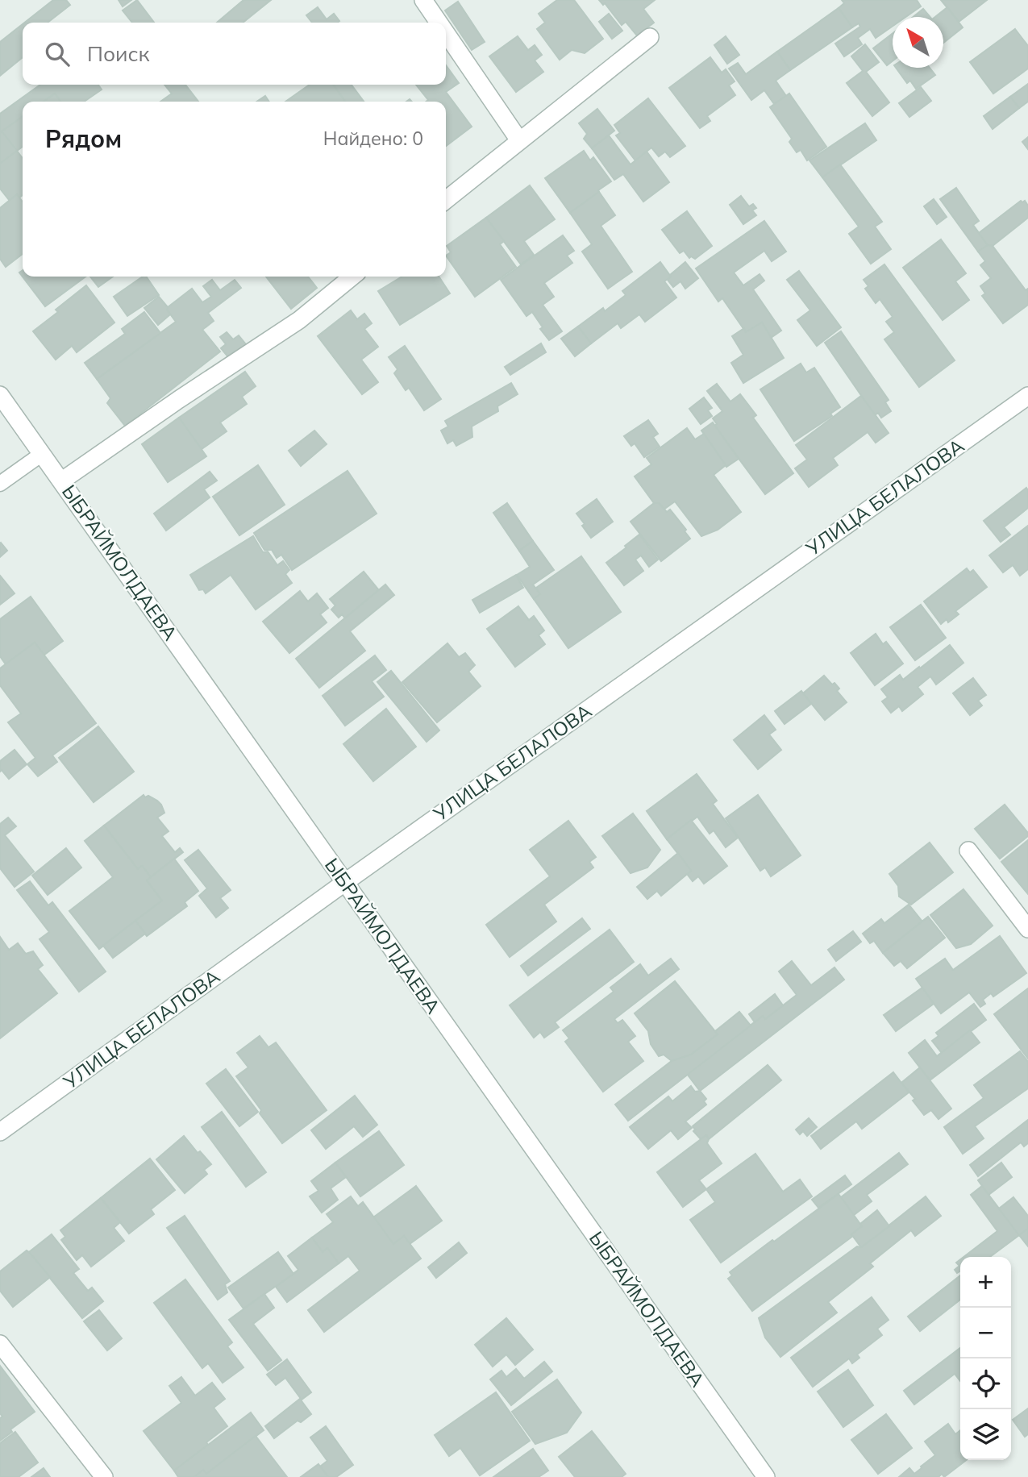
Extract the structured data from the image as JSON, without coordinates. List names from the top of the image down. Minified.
{"streets":{"street":["УЛИЦА БЕЛАЛОВА","ЫБРАЙМОЛДАЕВА"]},"crossings":[["УЛИЦА БЕЛАЛОВА","ЫБРАЙМОЛДАЕВА"]],"north":"top left","page":{"search":"Поиск","heading":["Рядом","Найдено: 0"],"map_buttons":["+","−"]}}
